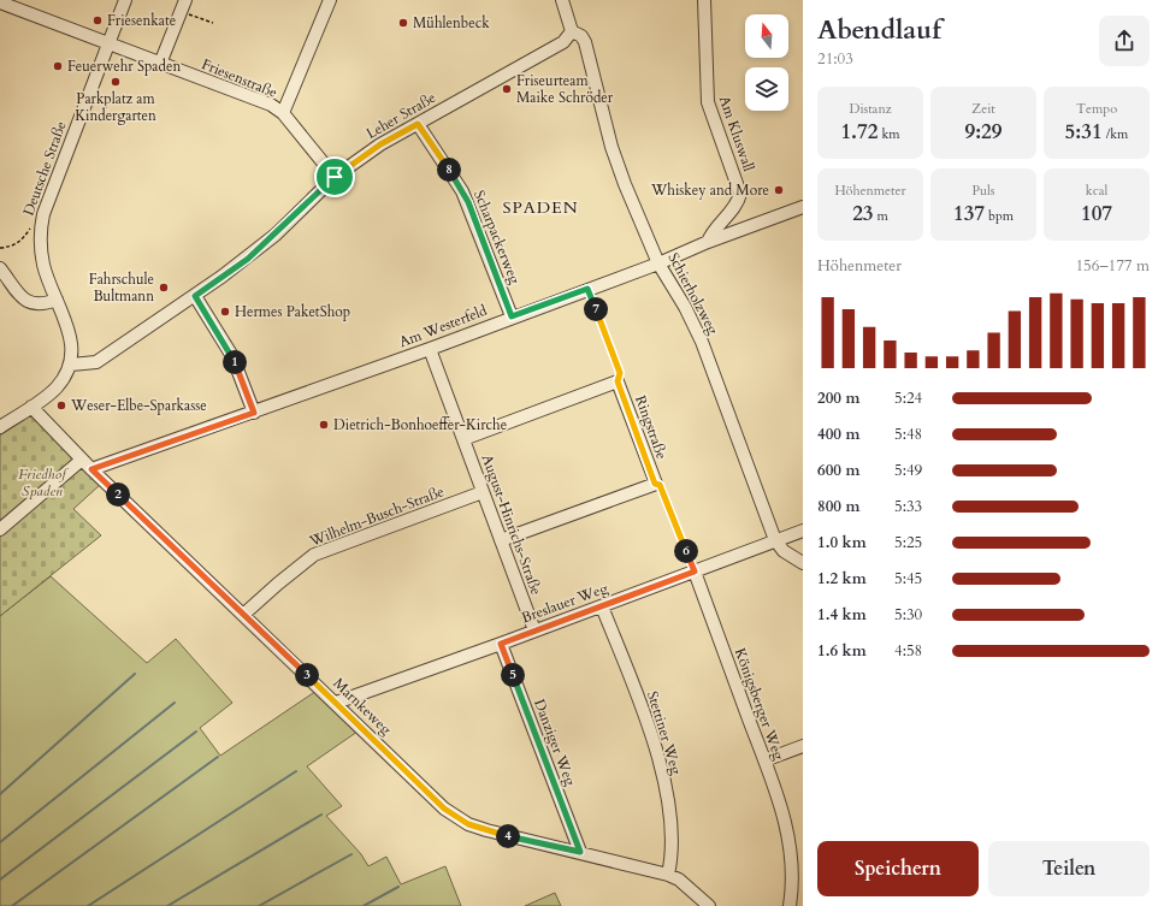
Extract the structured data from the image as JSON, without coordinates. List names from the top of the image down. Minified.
{"streets":{"street":["Friesenstraße","Leher Straße","Am Kluswall","Deutsche Straße","Scharpackerweg","Schierholzweg","Am Westerfeld","Ringstraße","Wilhelm-Busch-Straße","August-Hinrichs-Straße","Breslauer Weg","Königsberger Weg","Marnkeweg","Stettiner Weg","Danziger Weg"]},"crossings":[["Friesenstraße","Leher Straße"],["Friesenstraße","Deutsche Straße"],["Leher Straße","Deutsche Straße"],["Leher Straße","Scharpackerweg"],["Leher Straße","Schierholzweg"],["Am Kluswall","Am Westerfeld"],["Scharpackerweg","Am Westerfeld"],["Schierholzweg","Am Westerfeld"],["Schierholzweg","Breslauer Weg"],["Am Westerfeld","August-Hinrichs-Straße"],["Am Westerfeld","Marnkeweg"],["Wilhelm-Busch-Straße","August-Hinrichs-Straße"],["Wilhelm-Busch-Straße","Marnkeweg"],["August-Hinrichs-Straße","Breslauer Weg"],["Breslauer Weg","Königsberger Weg"],["Breslauer Weg","Marnkeweg"],["Breslauer Weg","Stettiner Weg"],["Breslauer Weg","Danziger Weg"],["Marnkeweg","Stettiner Weg"],["Marnkeweg","Danziger Weg"]],"districts":["SPADEN"],"parks":["Friedhof Spaden"],"places":["Friesenkate","Mühlenbeck","Feuerwehr Spaden","Parkplatz am Kindergarten","Friseurteam Maike Schröder","Whiskey and More","Fahrschule Bultmann","Hermes PaketShop","Weser-Elbe-Sparkasse","Dietrich-Bonhoeffer-Kirche"],"north":"top","page":{"heading":["Abendlauf","21:03"],"stats":[["Distanz","1.72 km"],["Zeit","9:29"],["Tempo","5:31 /km"],["Höhenmeter","23 m"],["Puls","137 bpm"],["kcal","107"]],"pins":["8","7","1","2","6","3","5","4"],"chart":["Höhenmeter","156–177 m"],"list":[{"name":"200 m","note":"5:24"},{"name":"400 m","note":"5:48"},{"name":"600 m","note":"5:49"},{"name":"800 m","note":"5:33"},{"name":"1.0 km","note":"5:25"},{"name":"1.2 km","note":"5:45"},{"name":"1.4 km","note":"5:30"},{"name":"1.6 km","note":"4:58"}],"buttons":["Speichern","Teilen"]}}
